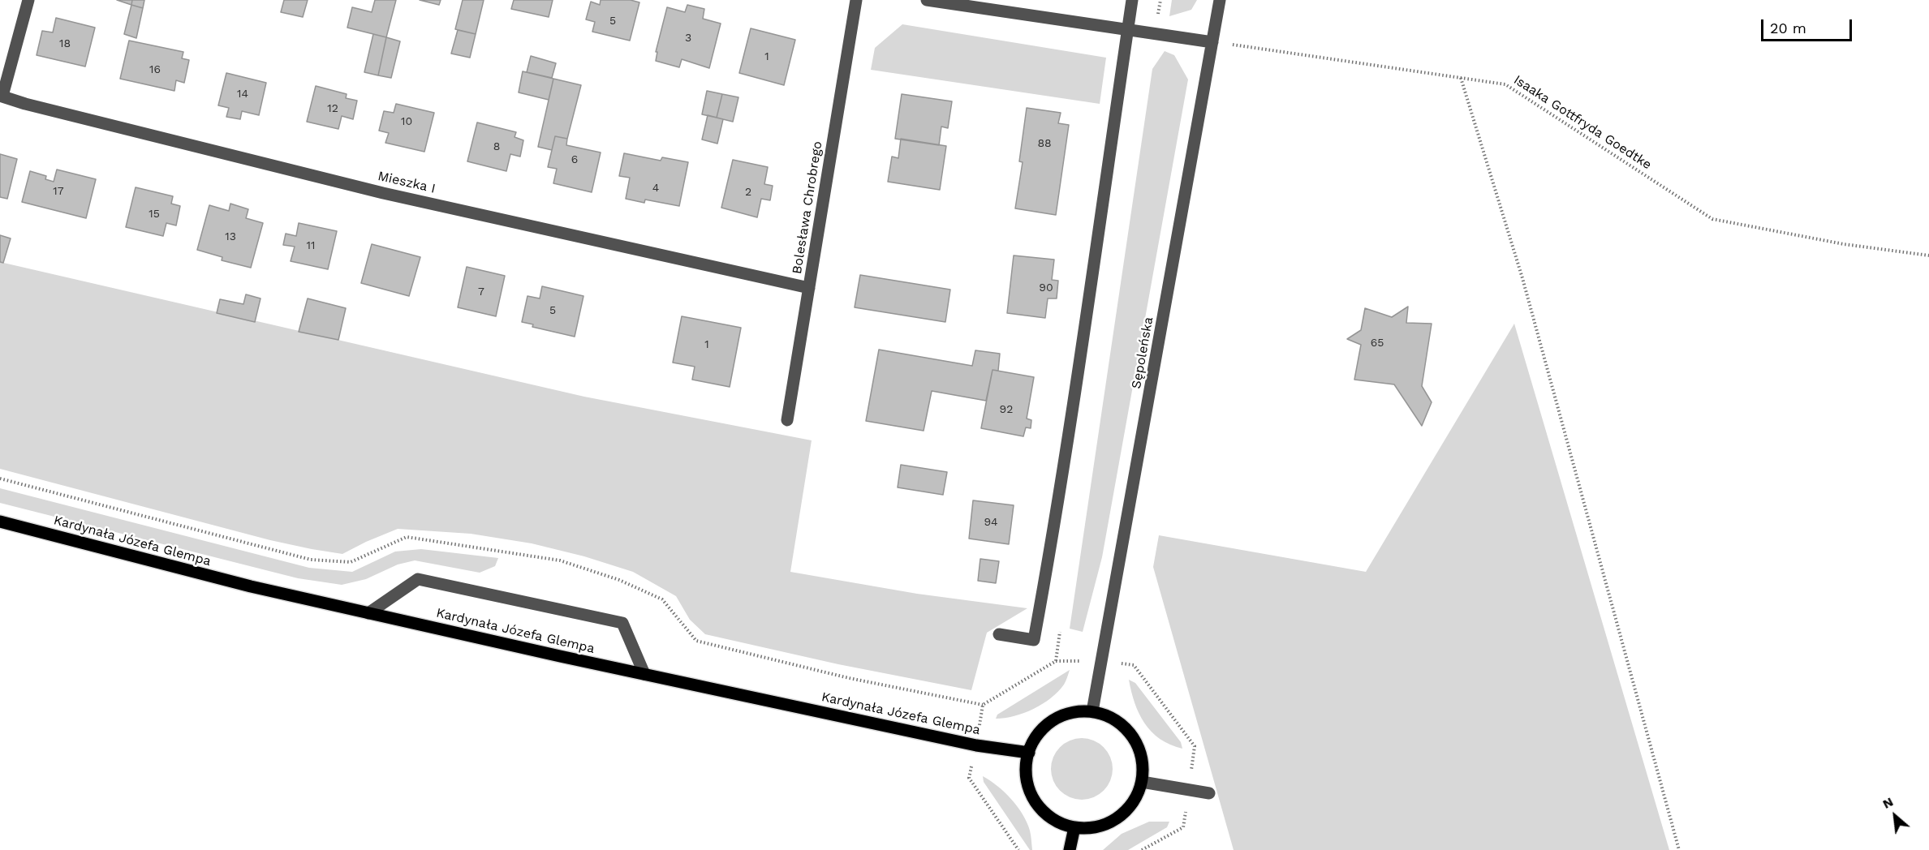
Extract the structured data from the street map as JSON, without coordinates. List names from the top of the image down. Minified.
{"streets":{"main road":["Kardynała Józefa Glempa"],"street":["Mieszka I","Bolesława Chrobrego","Sępoleńska"],"path":["Isaaka Gottfryda Goedtke"]},"crossings":[["Isaaka Gottfryda Goedtke","Sępoleńska"],["Mieszka I","Bolesława Chrobrego"],["Sępoleńska","Kardynała Józefa Glempa"]],"house_numbers":["5","3","18","1","16","14","12","10","88","8","6","4","17","2","15","13","11","90","7","5","65","1","92","94"],"scale_bar":"20 m","north":"top left"}
